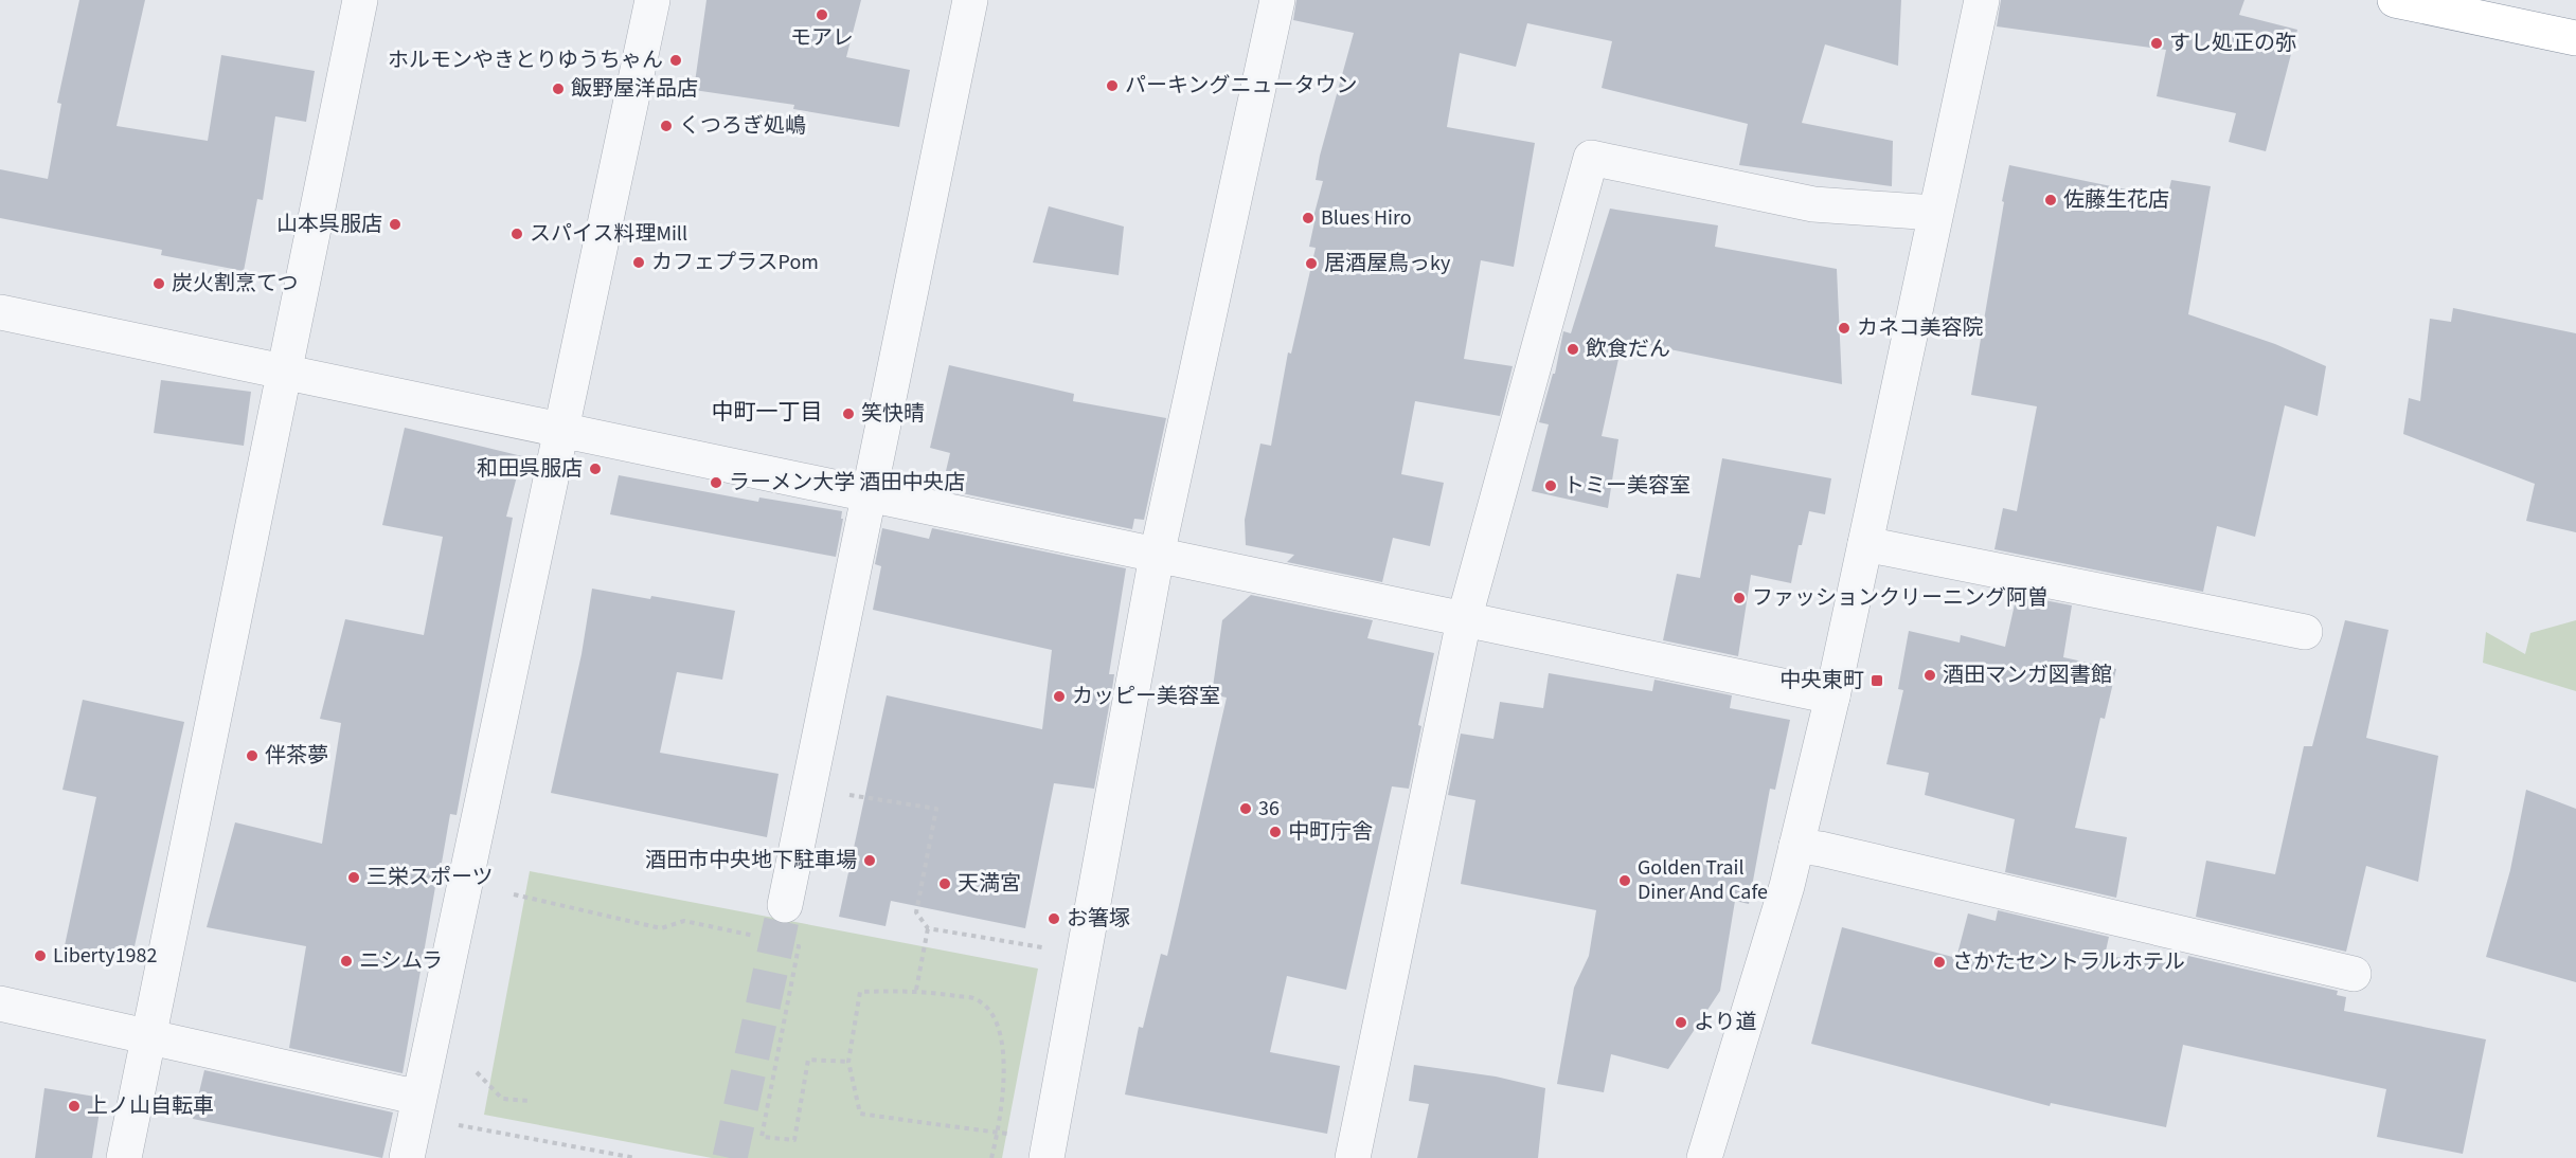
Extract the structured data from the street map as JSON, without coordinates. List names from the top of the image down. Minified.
{"districts":["中町一丁目"],"places":{"other":["モアレ","すし処正の弥","ホルモンやきとりゆうちゃん","パーキングニュータウン","飯野屋洋品店","くつろぎ処嶋","佐藤生花店","Blues Hiro","山本呉服店","スパイス料理Mill","カフェプラスPom","居酒屋鳥っky","炭火割烹てつ","カネコ美容院","飲食だん","笑快晴","和田呉服店","ラーメン大学 酒田中央店","トミー美容室","ファッションクリーニング阿曽","酒田マンガ図書館","カッピー美容室","伴茶夢","36","中町庁舎","酒田市中央地下駐車場","三栄スポーツ","Golden Trail Diner And Cafe","天満宮","お箸塚","Liberty1982","ニシムラ","さかたセントラルホテル","より道","上ノ山自転車"],"transit":["中央東町"]}}
